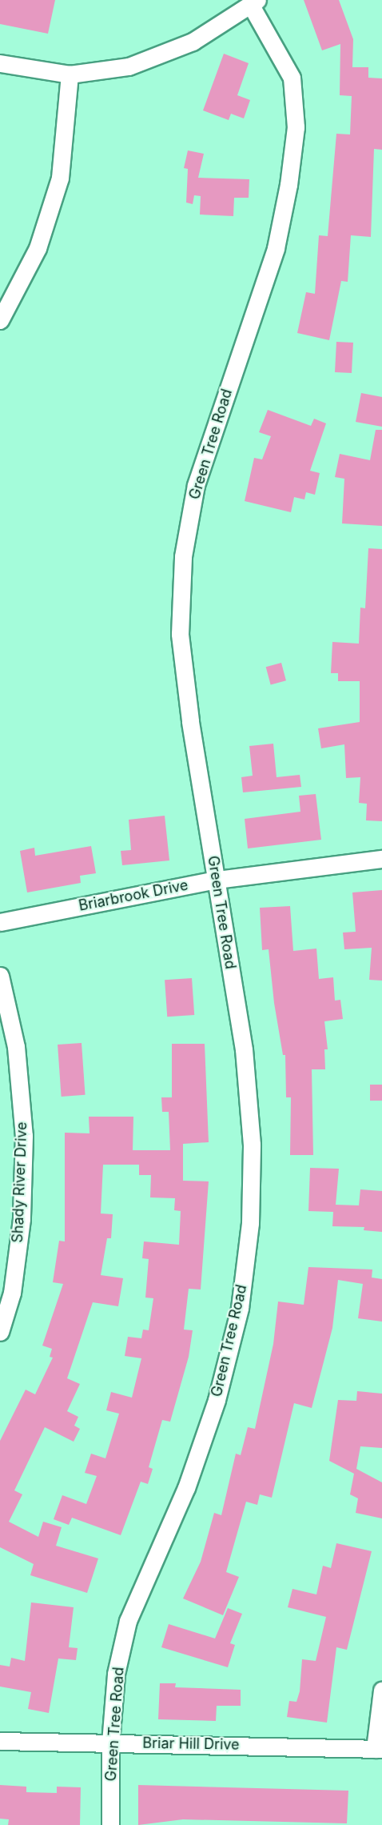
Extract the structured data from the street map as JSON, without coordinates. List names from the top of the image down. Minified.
{"streets":{"street":["Green Tree Road","Briarbrook Drive","Shady River Drive","Briar Hill Drive"]},"crossings":[["Green Tree Road","Briarbrook Drive"],["Green Tree Road","Briar Hill Drive"]]}
